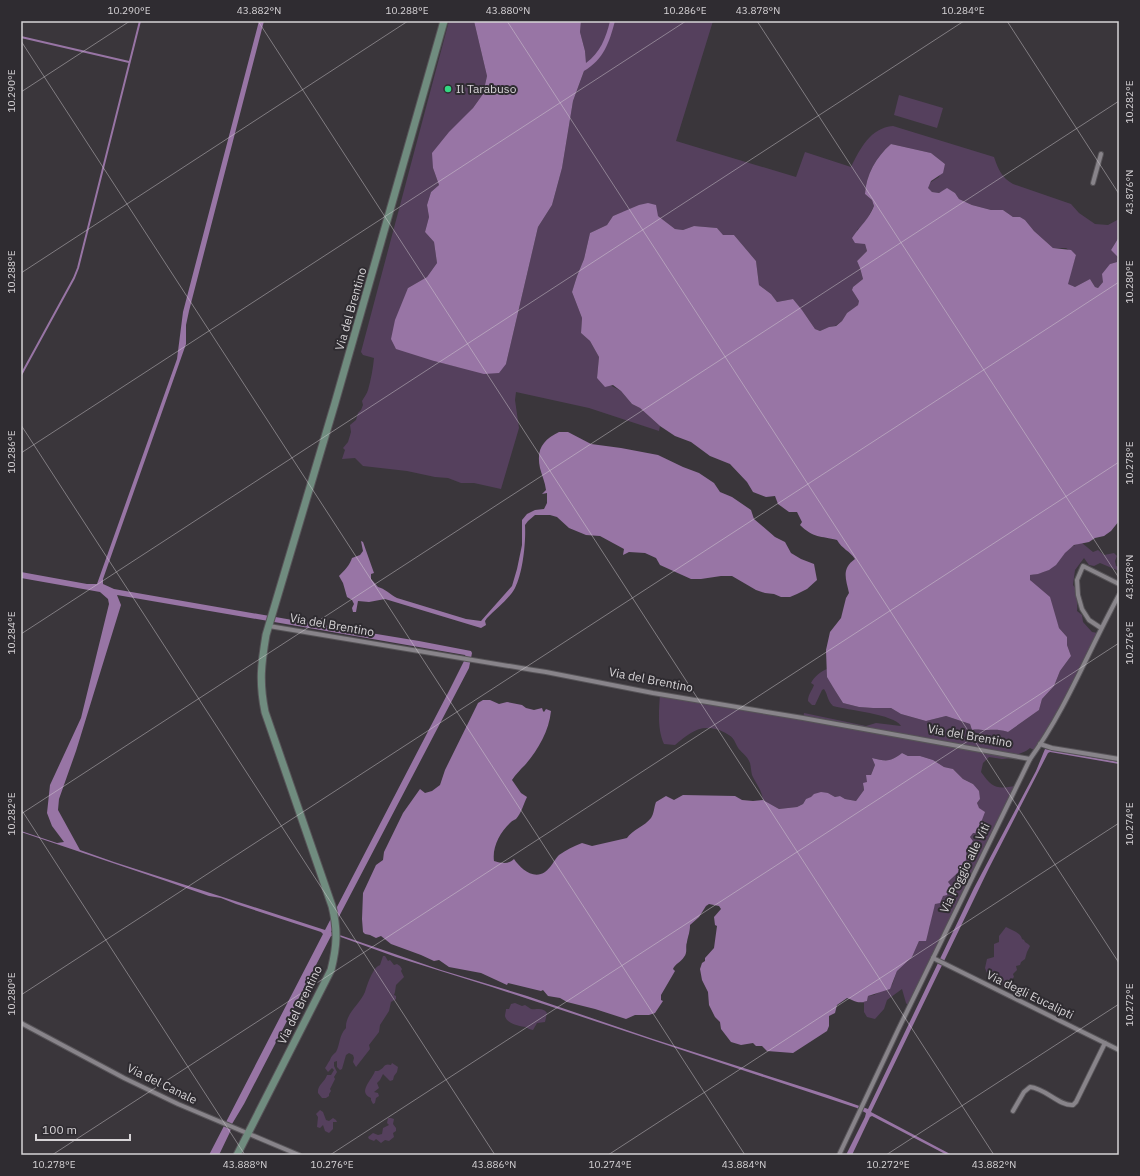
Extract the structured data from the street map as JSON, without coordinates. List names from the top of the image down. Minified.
{"streets":{"street":["Via del Brentino","Via Poggio alle Viti","Via degli Eucalipti","Via del Canale"]},"crossings":[["Via del Brentino","Via Poggio alle Viti"],["Via del Brentino","Via del Canale"],["Via Poggio alle Viti","Via degli Eucalipti"]],"places":["Il Tarabuso"],"scale_bar":"100 m","coordinates":["10.290°E","43.882°N","10.288°E","43.880°N","10.286°E","43.878°N","10.284°E","10.282°E","43.876°N","10.280°E","10.278°E","10.276°E","10.274°E","10.272°E","43.888°N","43.886°N","43.884°N"]}
